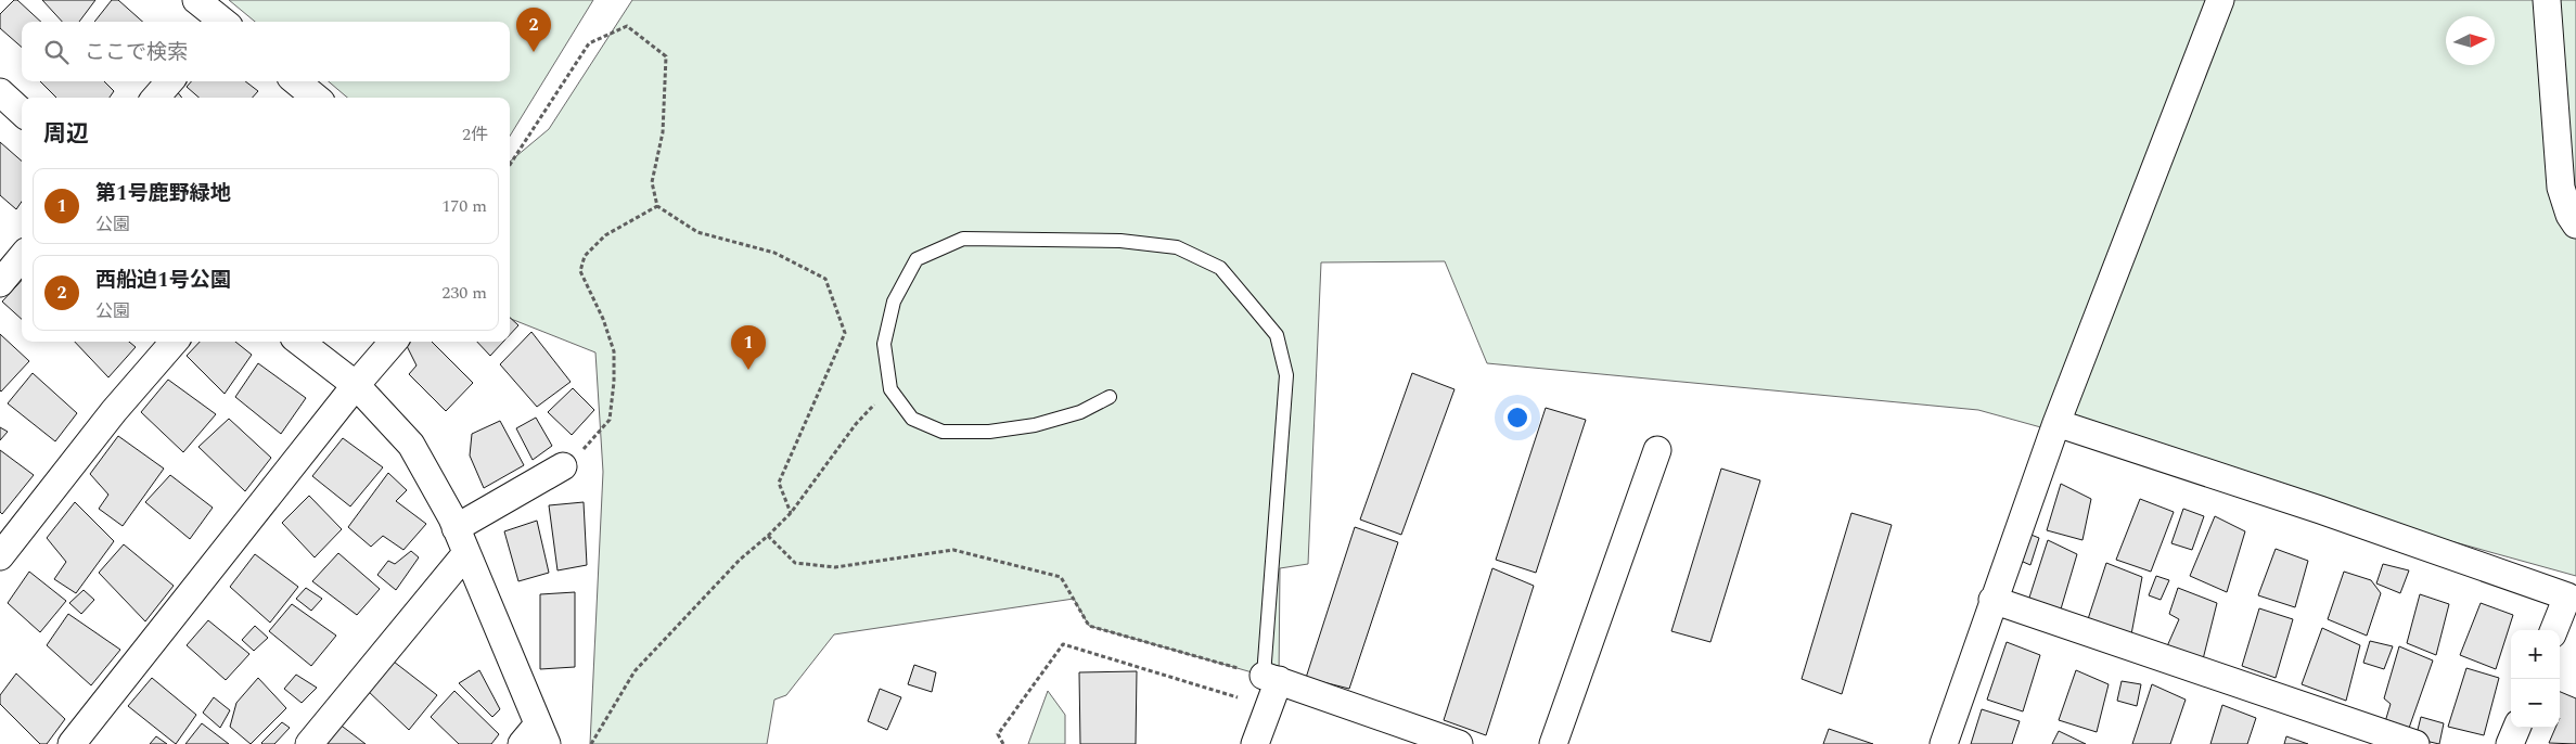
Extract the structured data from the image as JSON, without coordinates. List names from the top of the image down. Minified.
{"north":"right","page":{"pins":["2","1"],"search":"ここで検索","heading":["周辺","2件"],"list":[{"mark":"1","name":"第1号鹿野緑地","note":"公園","value":"170 m"},{"mark":"2","name":"西船迫1号公園","note":"公園","value":"230 m"}],"map_buttons":["+","−"]}}
